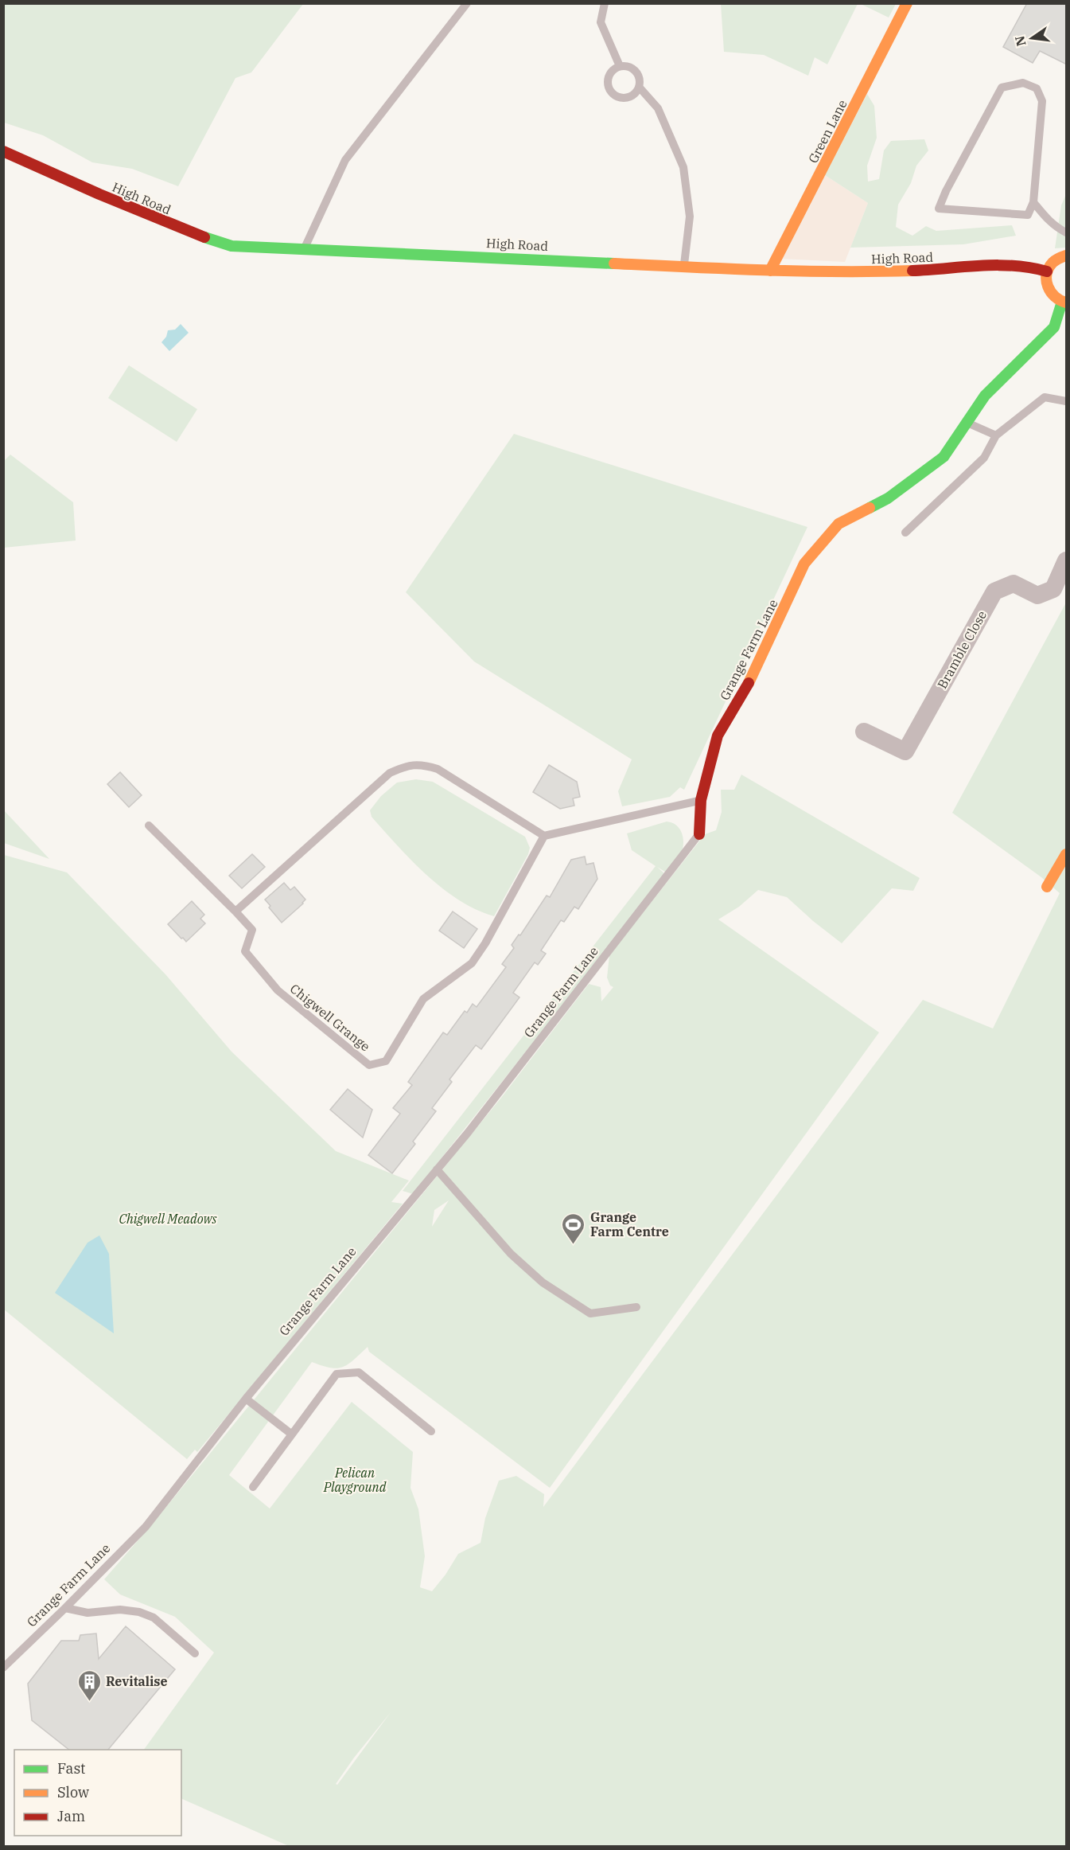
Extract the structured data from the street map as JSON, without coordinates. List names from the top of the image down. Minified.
{"streets":{"main road":["Green Lane","High Road","Grange Farm Lane"],"street":["Bramble Close"],"lane":["Chigwell Grange"]},"crossings":[["Green Lane","High Road"]],"parks":["Chigwell Meadows","Pelican Playground"],"places":{"sports":["Grange Farm Centre"],"building":["Revitalise"]},"legend":["Fast","Slow","Jam"],"north":"left"}
